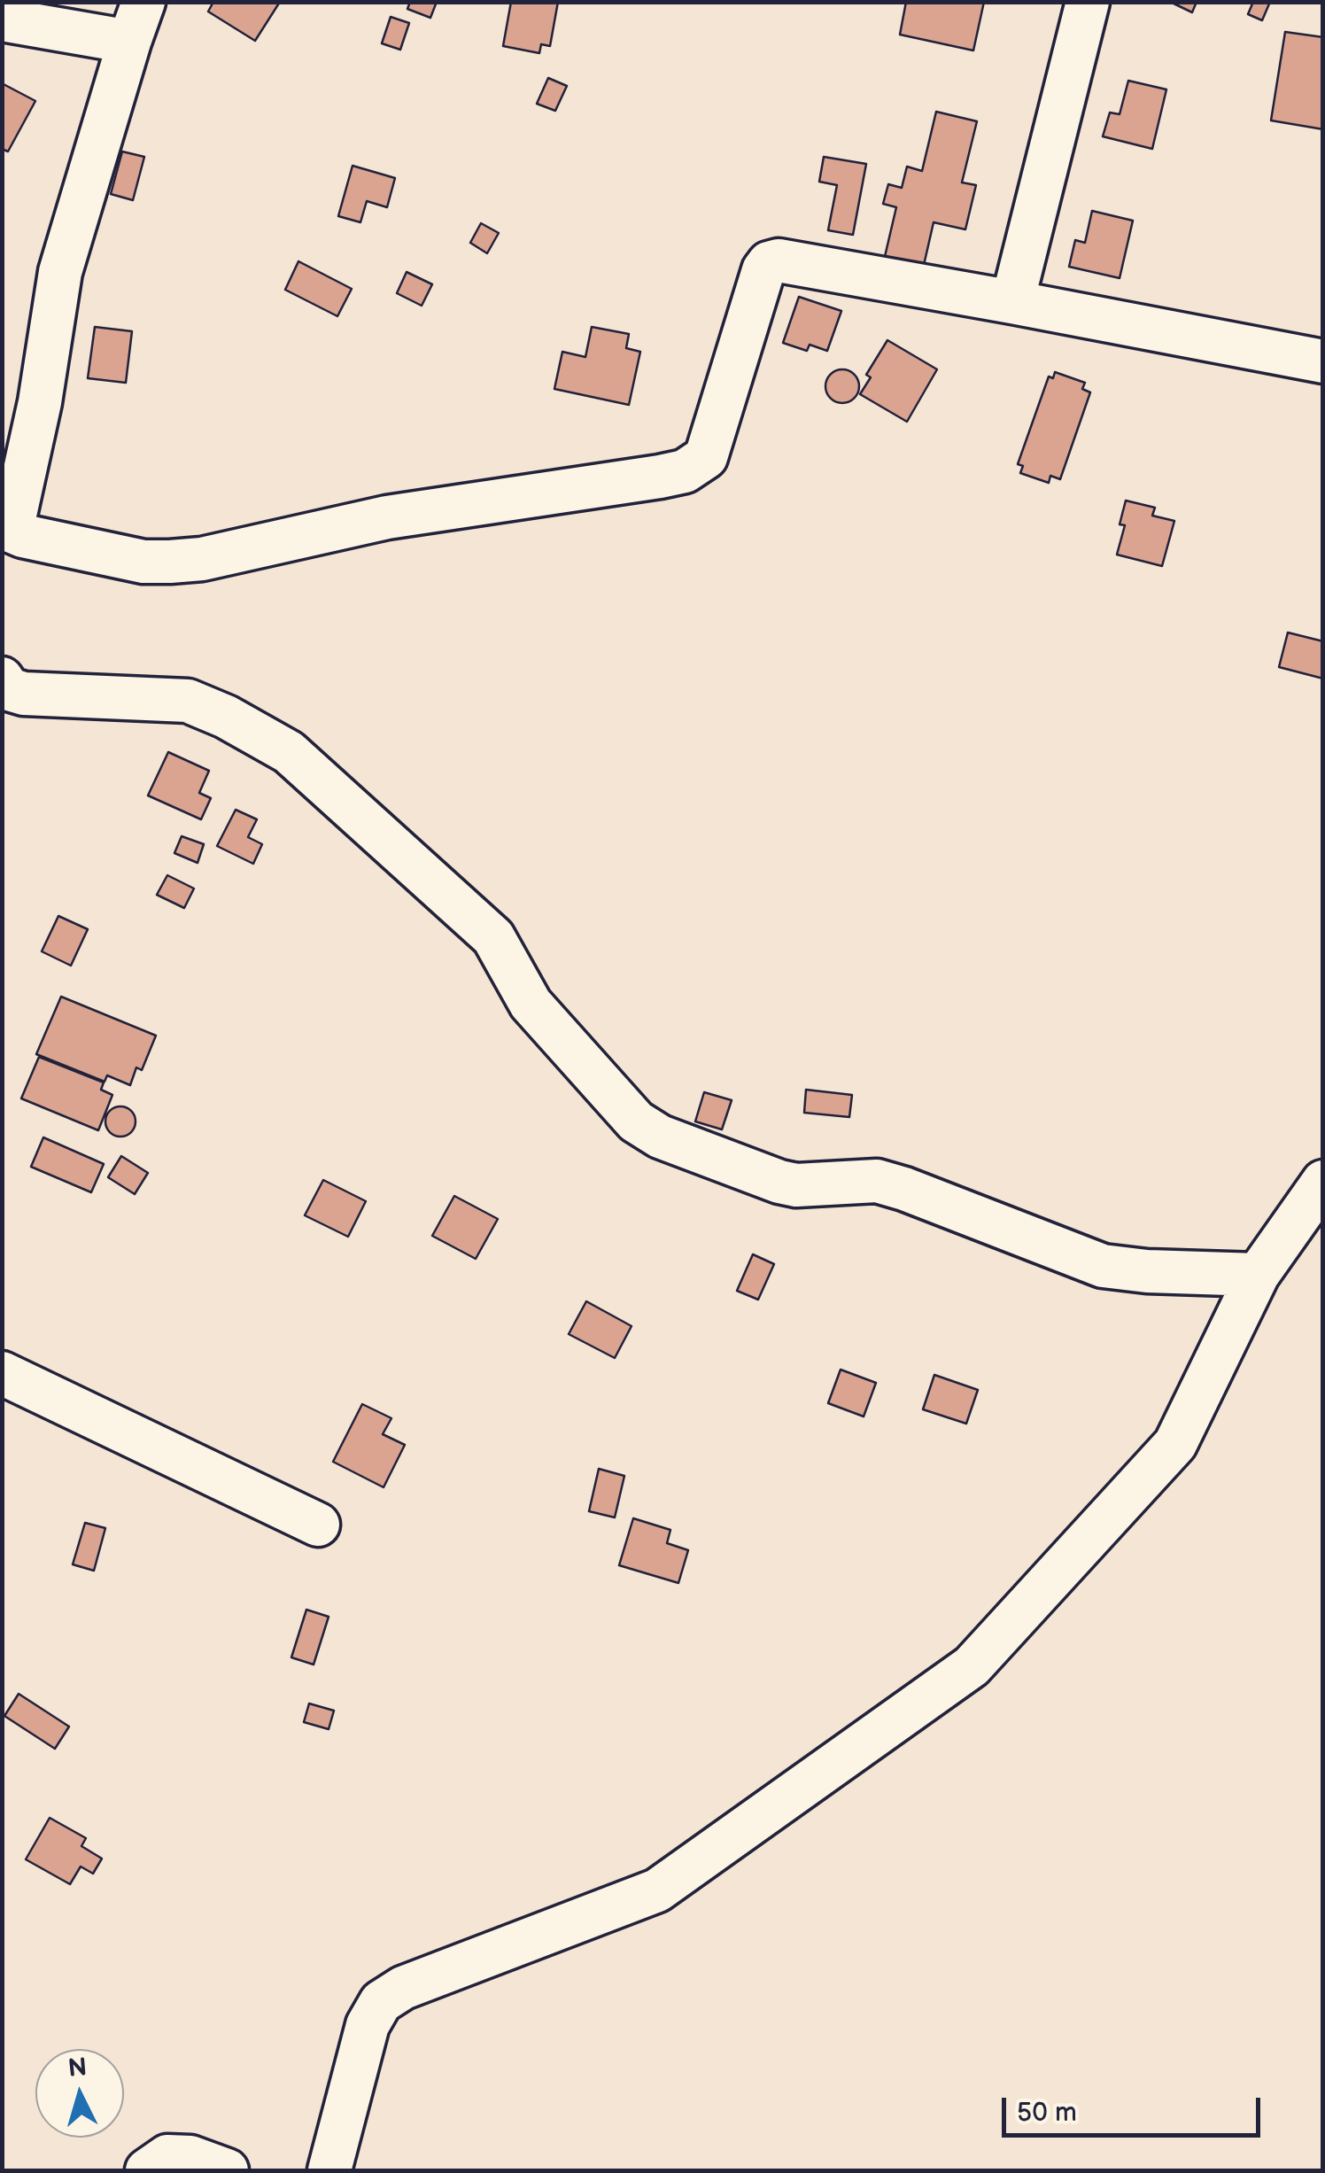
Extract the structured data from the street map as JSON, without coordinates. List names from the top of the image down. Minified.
{"scale_bar":"50 m","north":"top"}
